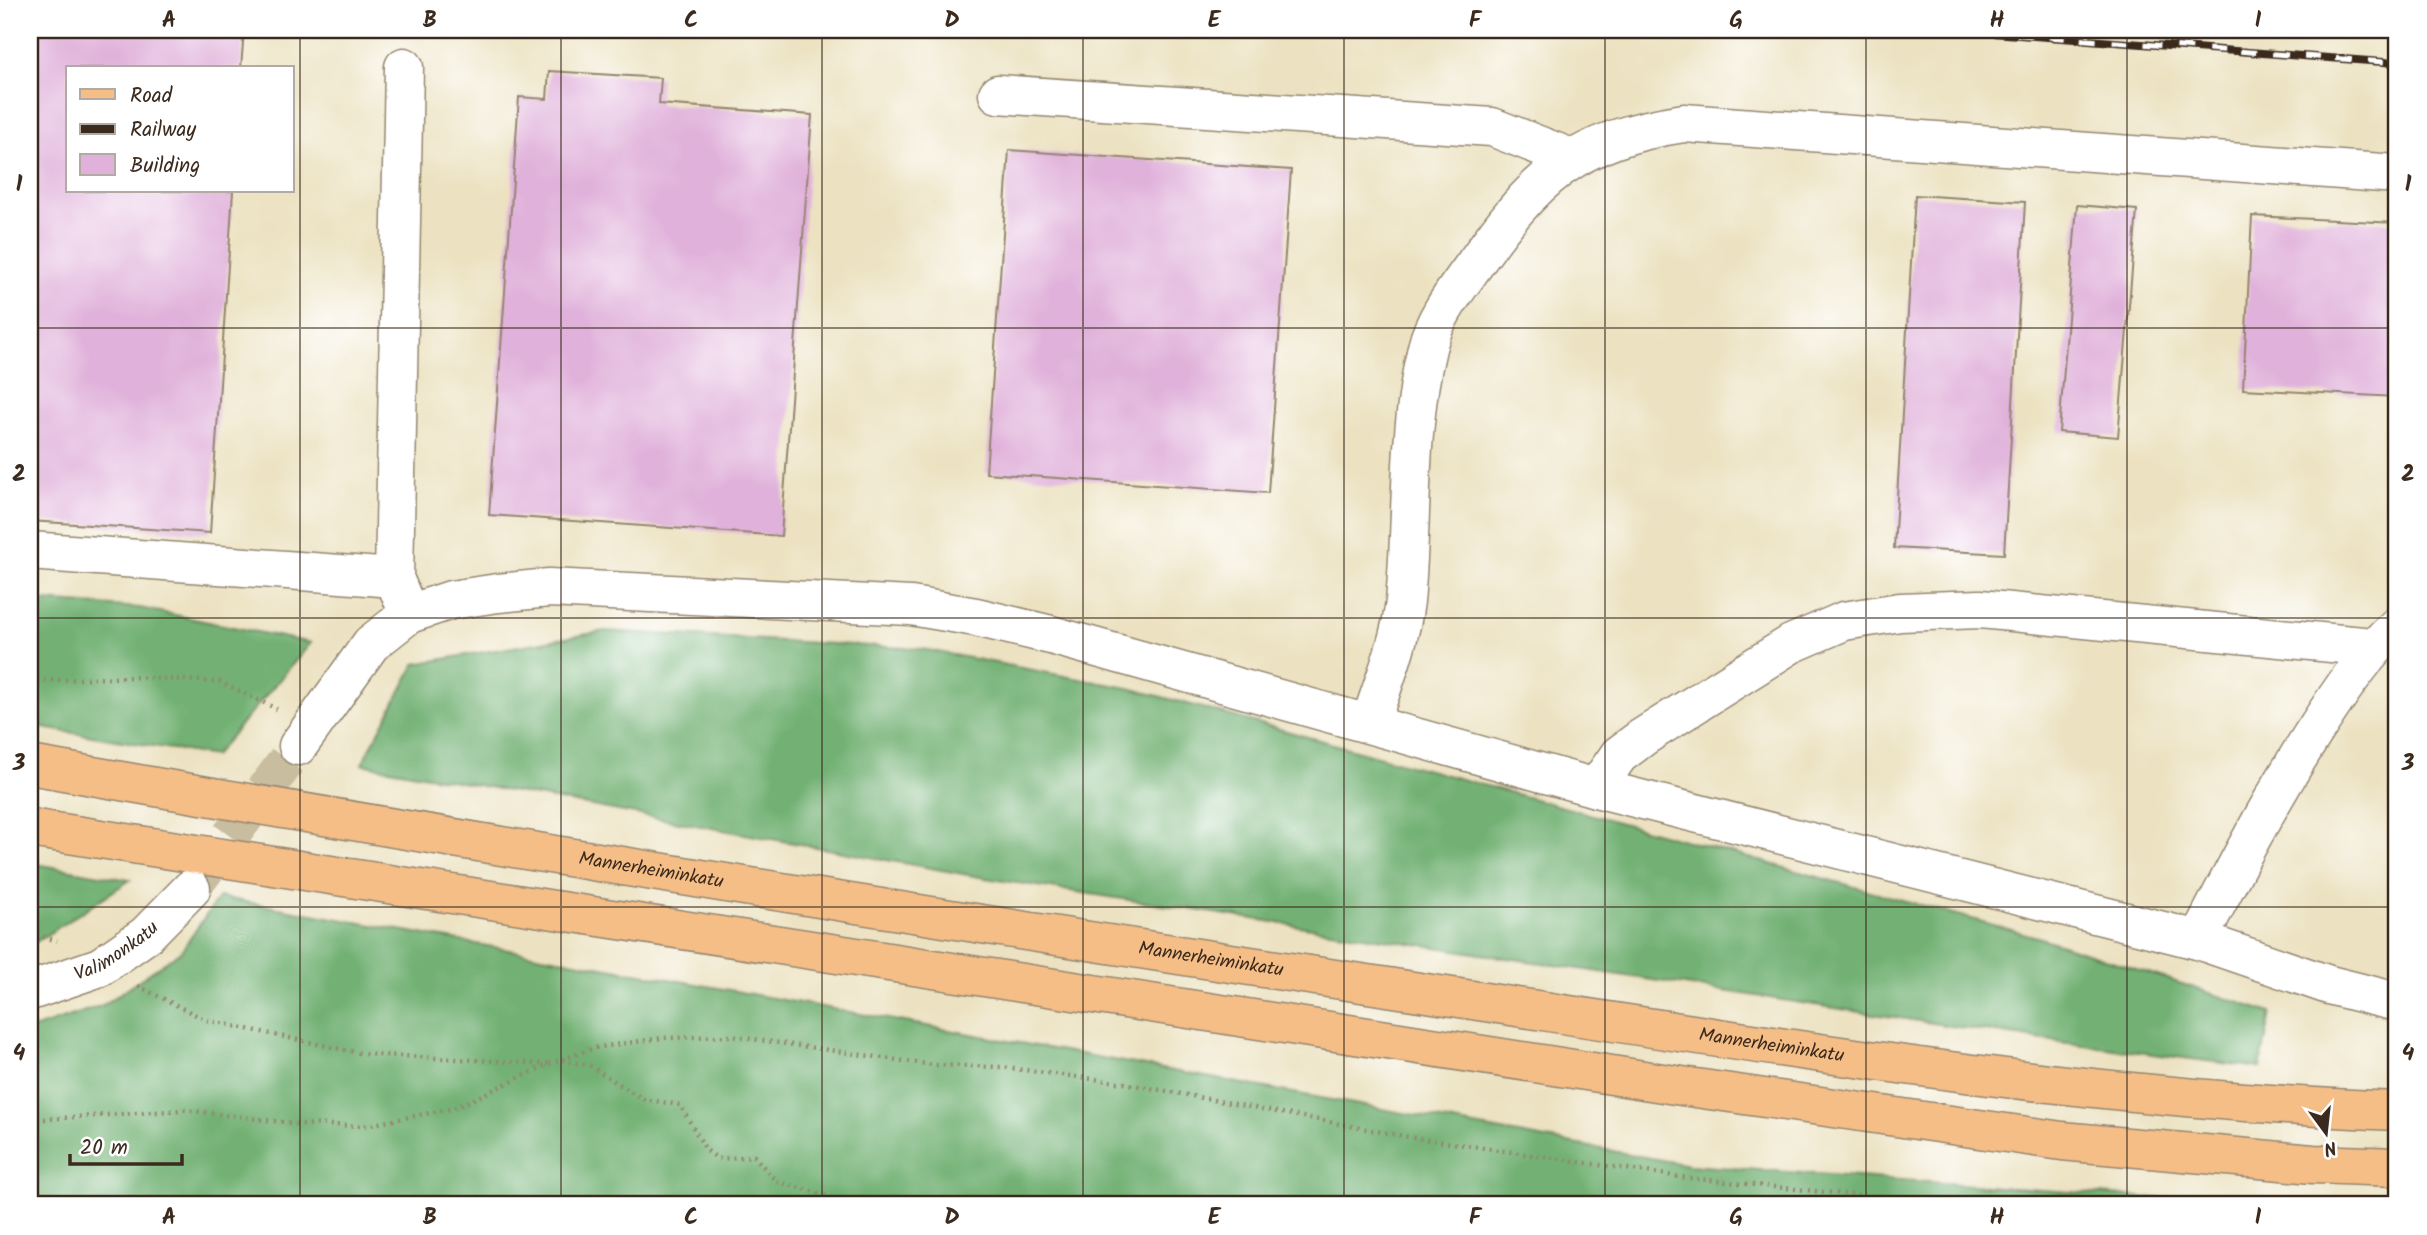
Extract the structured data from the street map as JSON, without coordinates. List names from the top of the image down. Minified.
{"streets":{"main road":["Mannerheiminkatu"],"street":["Valimonkatu"]},"legend":["Road","Railway","Building"],"scale_bar":"20 m","north":"bottom","grid":{"columns":["A","B","C","D","E","F","G","H","I"],"rows":["1","2","3","4"]}}
